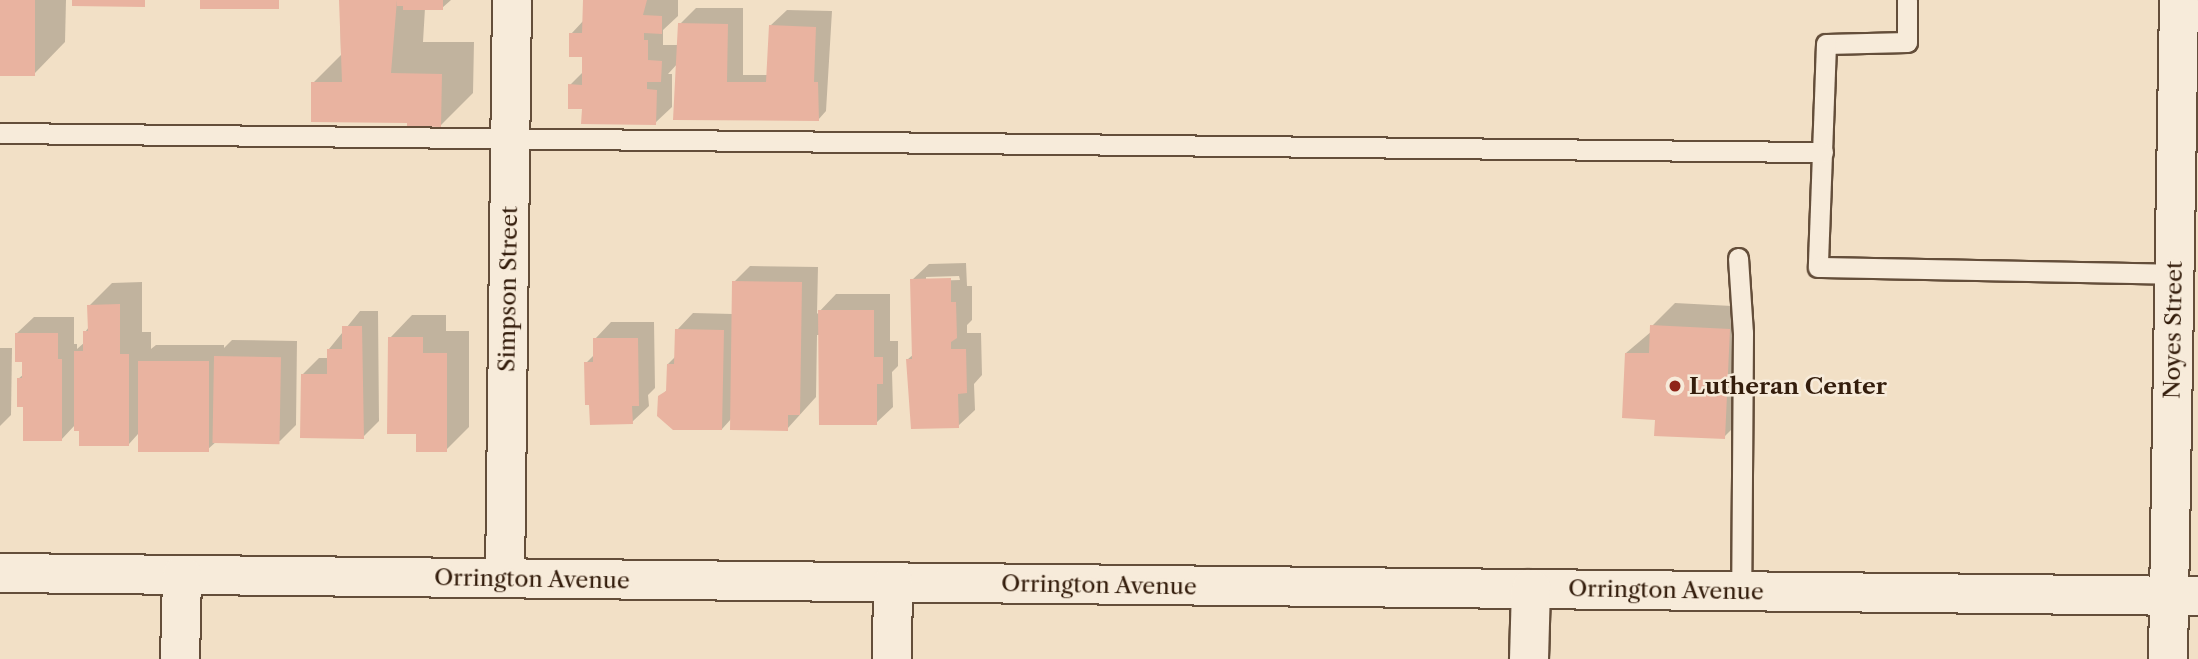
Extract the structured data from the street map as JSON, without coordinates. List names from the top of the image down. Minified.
{"streets":{"street":["Simpson Street","Noyes Street","Orrington Avenue"]},"crossings":[["Simpson Street","Orrington Avenue"],["Noyes Street","Orrington Avenue"]],"places":["Lutheran Center"]}
